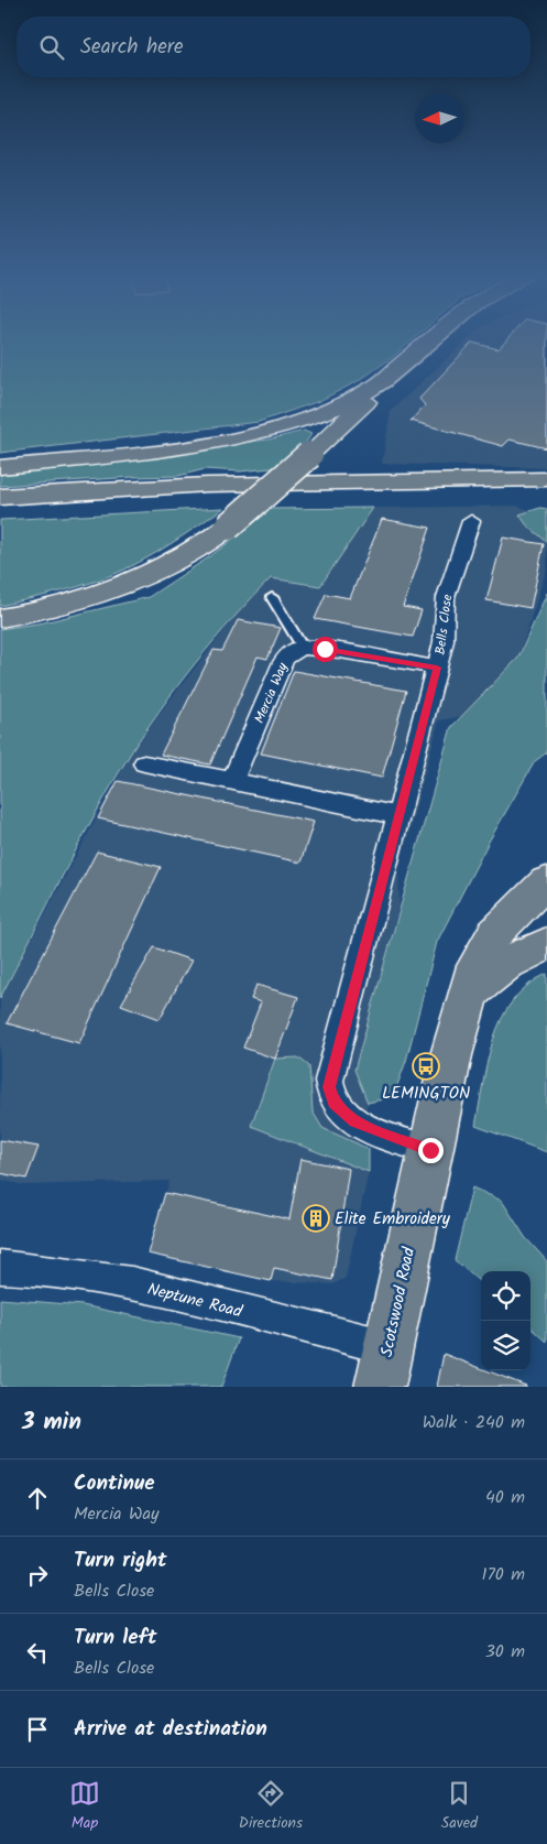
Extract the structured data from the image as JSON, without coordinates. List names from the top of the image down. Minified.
{"streets":{"main road":["Scotswood Road"],"street":["Bells Close","Mercia Way","Neptune Road"]},"crossings":[["Bells Close","Scotswood Road"],["Neptune Road","Scotswood Road"]],"places":{"bus stop":["LEMINGTON"],"building":["Elite Embroidery"]},"north":"left","page":{"search":"Search here","heading":["3 min","Walk · 240 m"],"list":[["Continue","Mercia Way","40 m"],["Turn right","Bells Close","170 m"],["Turn left","Bells Close","30 m"],"Arrive at destination"],"nav":["Map","Directions","Saved"]}}
